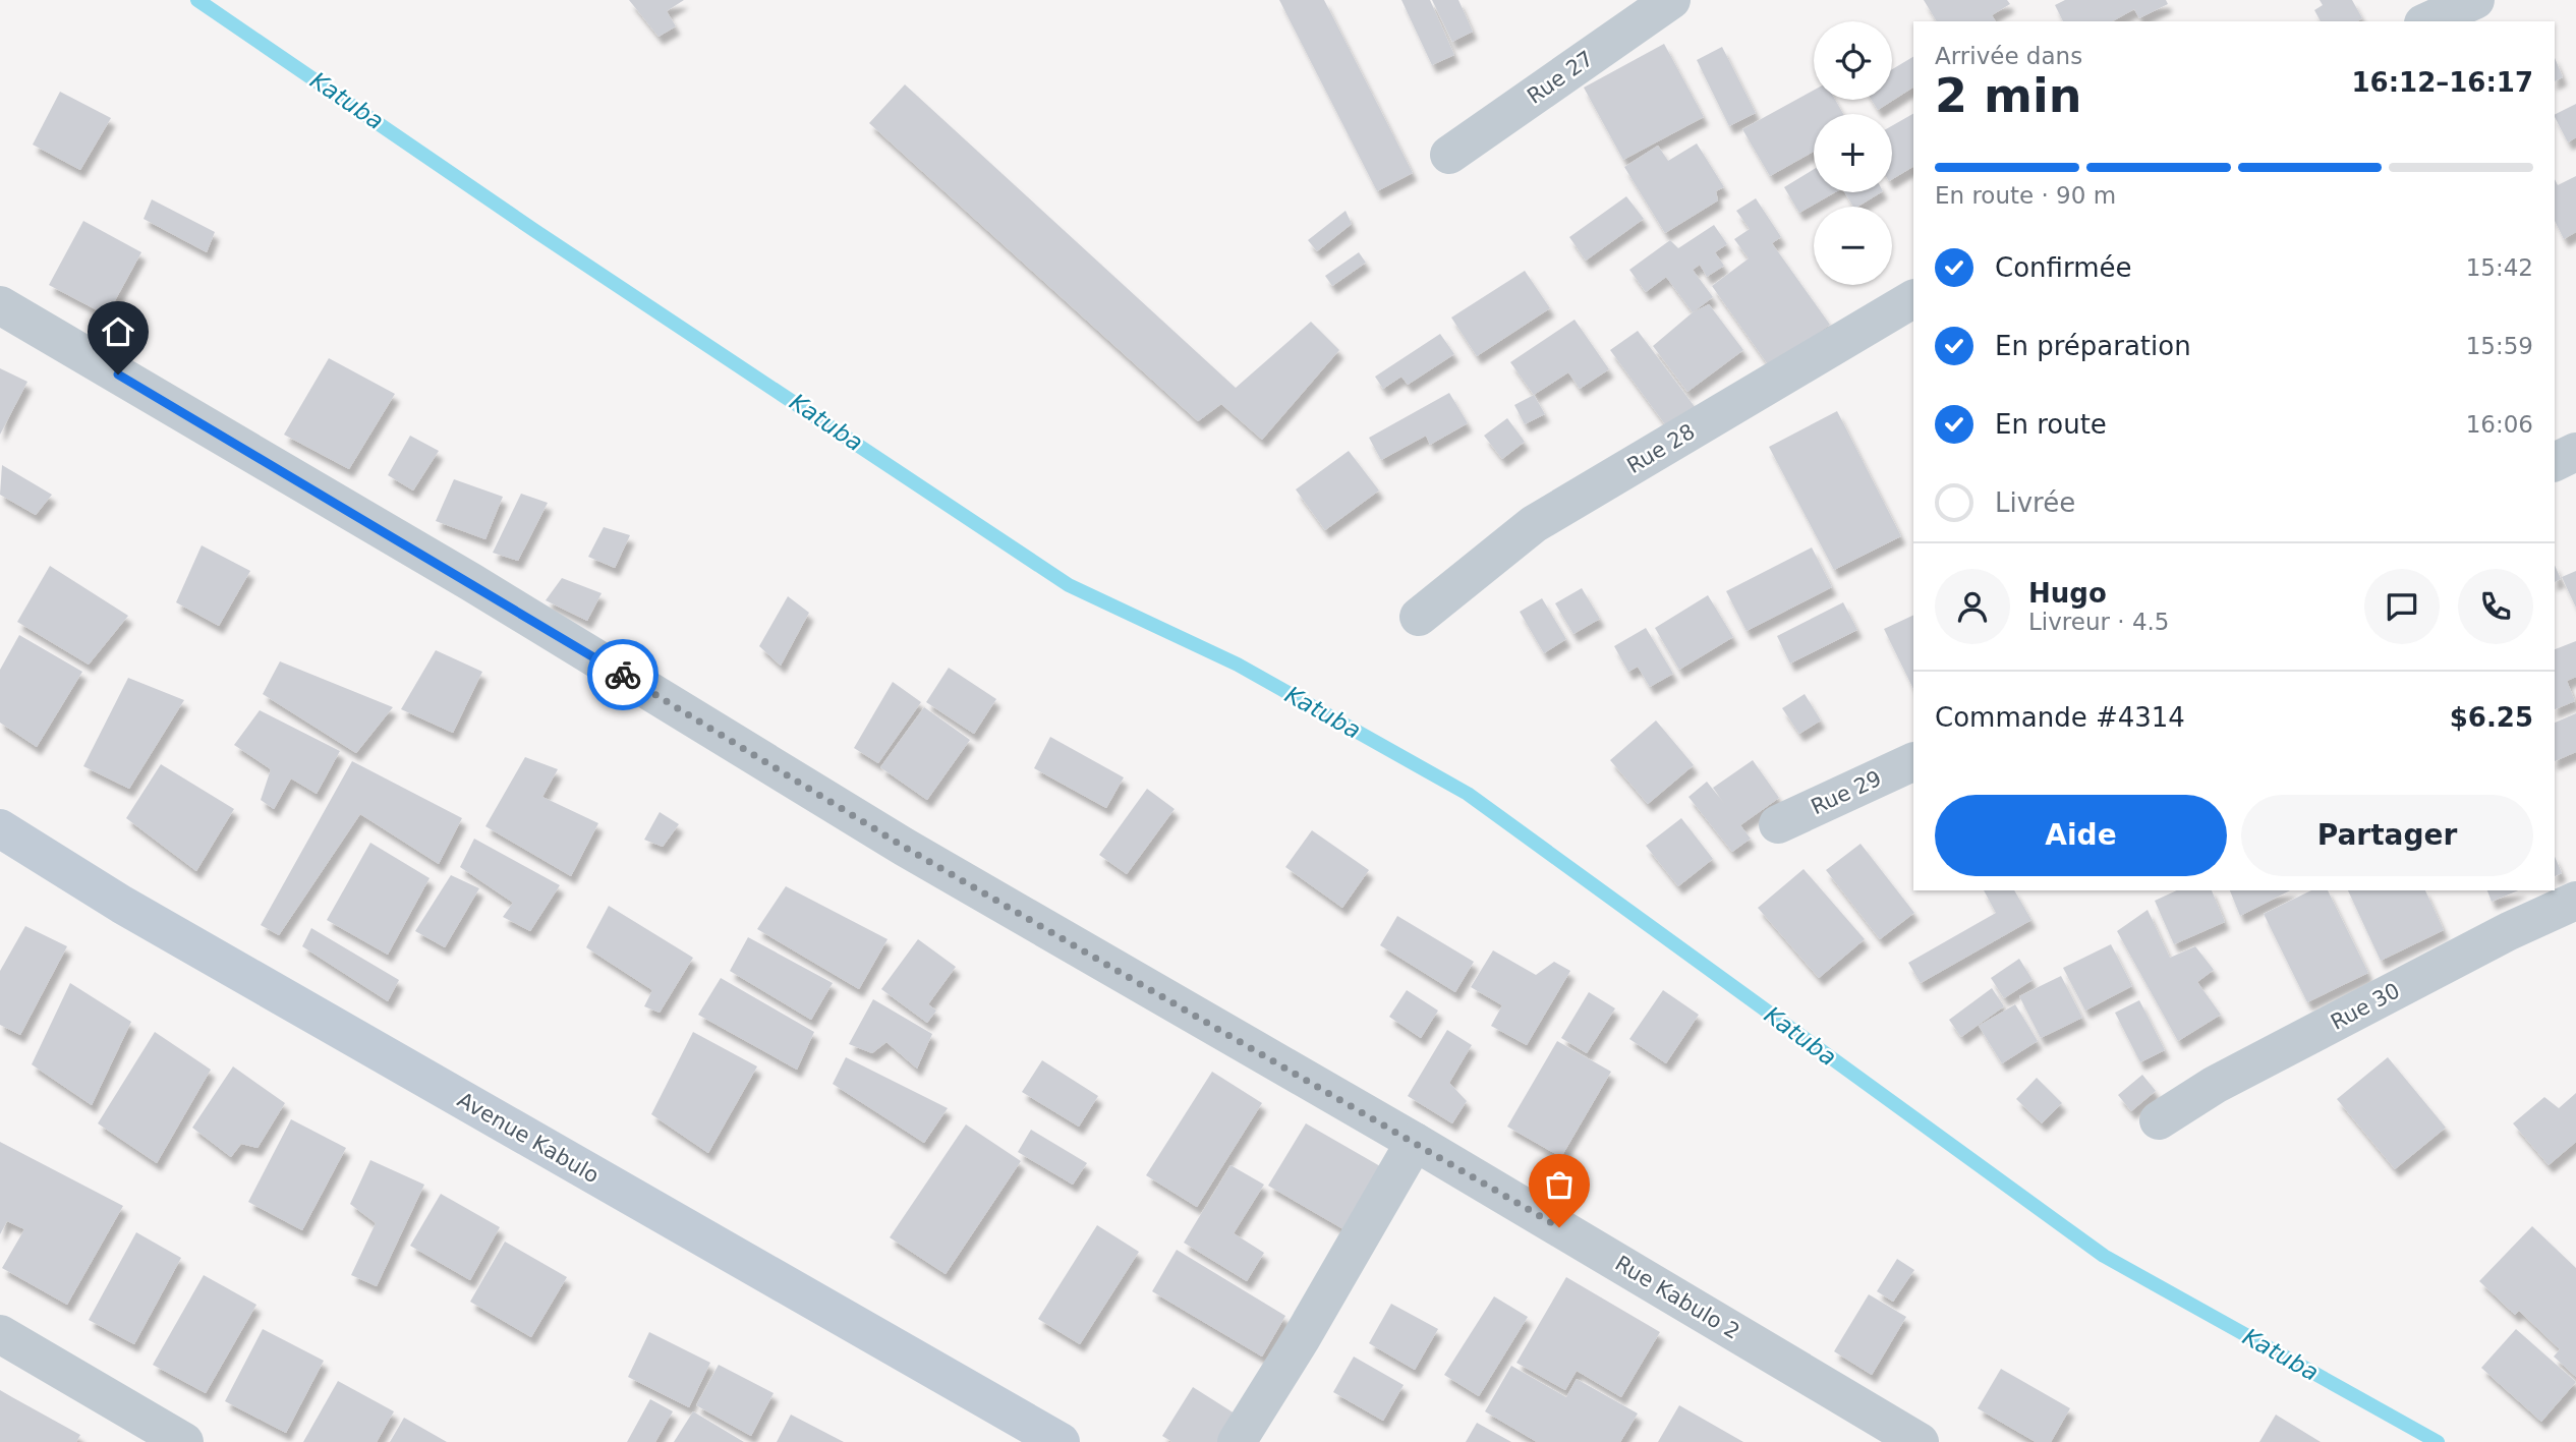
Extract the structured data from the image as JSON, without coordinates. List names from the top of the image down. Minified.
{"streets":{"street":["Rue 27","Rue 28","Rue 29","Rue 30","Avenue Kabulo","Rue Kabulo 2"]},"water":["Katuba"],"page":{"map_buttons":["+","−"],"heading":["2 min","Arrivée dans","16:12–16:17"],"panel":["Hugo","Livreur · 4.5","Commande #4314","$6.25"],"bar":"En route · 90 m","list":[["Confirmée","15:42"],["En préparation","15:59"],["En route","16:06"],"Livrée"],"buttons":["Aide","Partager"]}}
